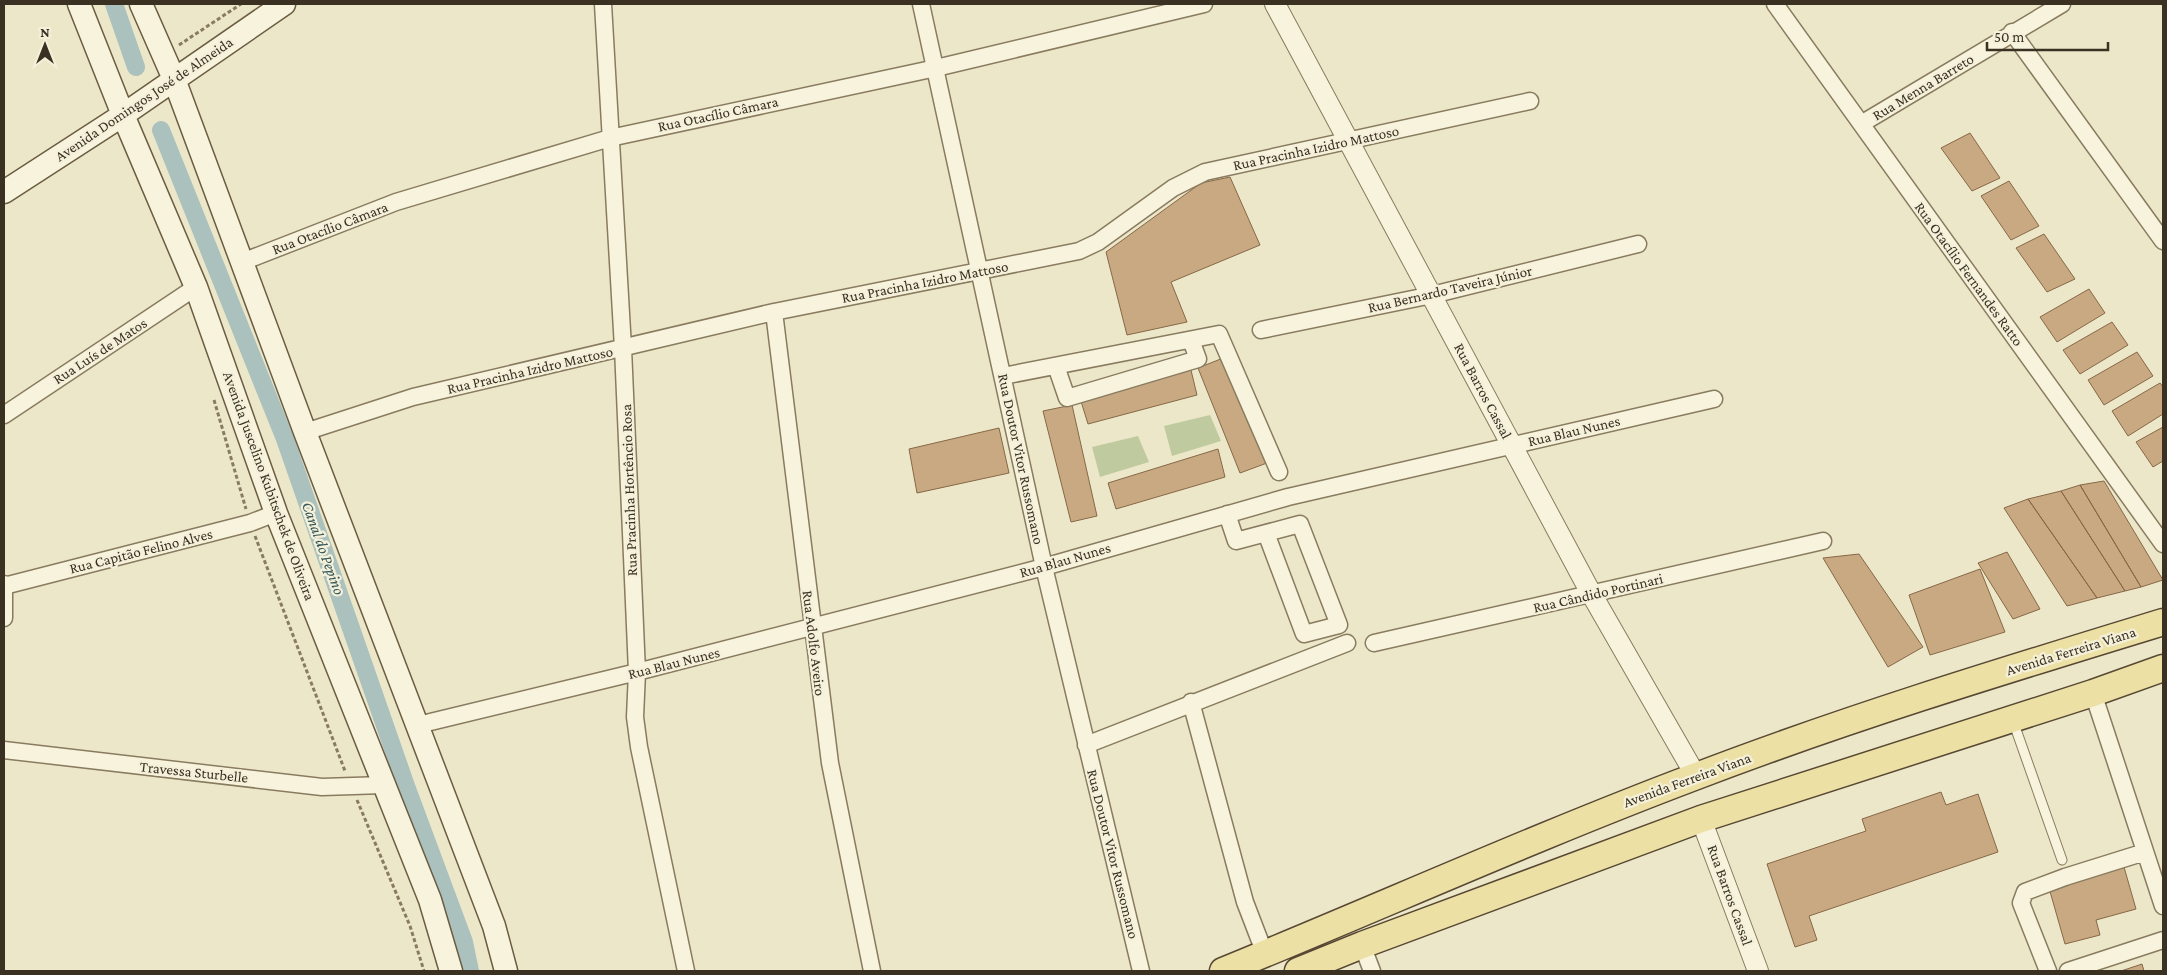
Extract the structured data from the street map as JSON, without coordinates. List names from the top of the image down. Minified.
{"streets":{"main road":["Avenida Domingos José de Almeida","Avenida Juscelino Kubitschek de Oliveira","Avenida Ferreira Viana"],"street":["Rua Menna Barreto","Rua Otacílio Câmara","Rua Pracinha Izidro Mattoso","Rua Otacílio Fernandes Ratto","Rua Bernardo Taveira Júnior","Rua Luís de Matos","Rua Barros Cassal","Rua Blau Nunes","Rua Doutor Vitor Russomano","Rua Pracinha Hortêncio Rosa","Rua Capitão Felino Alves","Rua Cândido Portinari","Rua Adolfo Aveiro","Travessa Sturbelle"]},"crossings":[["Rua Menna Barreto","Rua Otacílio Fernandes Ratto"],["Avenida Domingos José de Almeida","Avenida Juscelino Kubitschek de Oliveira"],["Rua Otacílio Câmara","Rua Doutor Vitor Russomano"],["Rua Otacílio Câmara","Rua Pracinha Hortêncio Rosa"],["Rua Pracinha Izidro Mattoso","Rua Barros Cassal"],["Rua Pracinha Izidro Mattoso","Rua Doutor Vitor Russomano"],["Rua Pracinha Izidro Mattoso","Rua Pracinha Hortêncio Rosa"],["Rua Pracinha Izidro Mattoso","Rua Adolfo Aveiro"],["Rua Bernardo Taveira Júnior","Rua Barros Cassal"],["Rua Luís de Matos","Avenida Juscelino Kubitschek de Oliveira"],["Rua Barros Cassal","Rua Blau Nunes"],["Rua Barros Cassal","Rua Cândido Portinari"],["Rua Barros Cassal","Avenida Ferreira Viana"],["Rua Blau Nunes","Rua Doutor Vitor Russomano"],["Rua Blau Nunes","Rua Pracinha Hortêncio Rosa"],["Rua Blau Nunes","Rua Adolfo Aveiro"],["Avenida Juscelino Kubitschek de Oliveira","Rua Capitão Felino Alves"],["Avenida Juscelino Kubitschek de Oliveira","Travessa Sturbelle"]],"water":["Canal do Pepino"],"scale_bar":"50 m","north":"top"}
